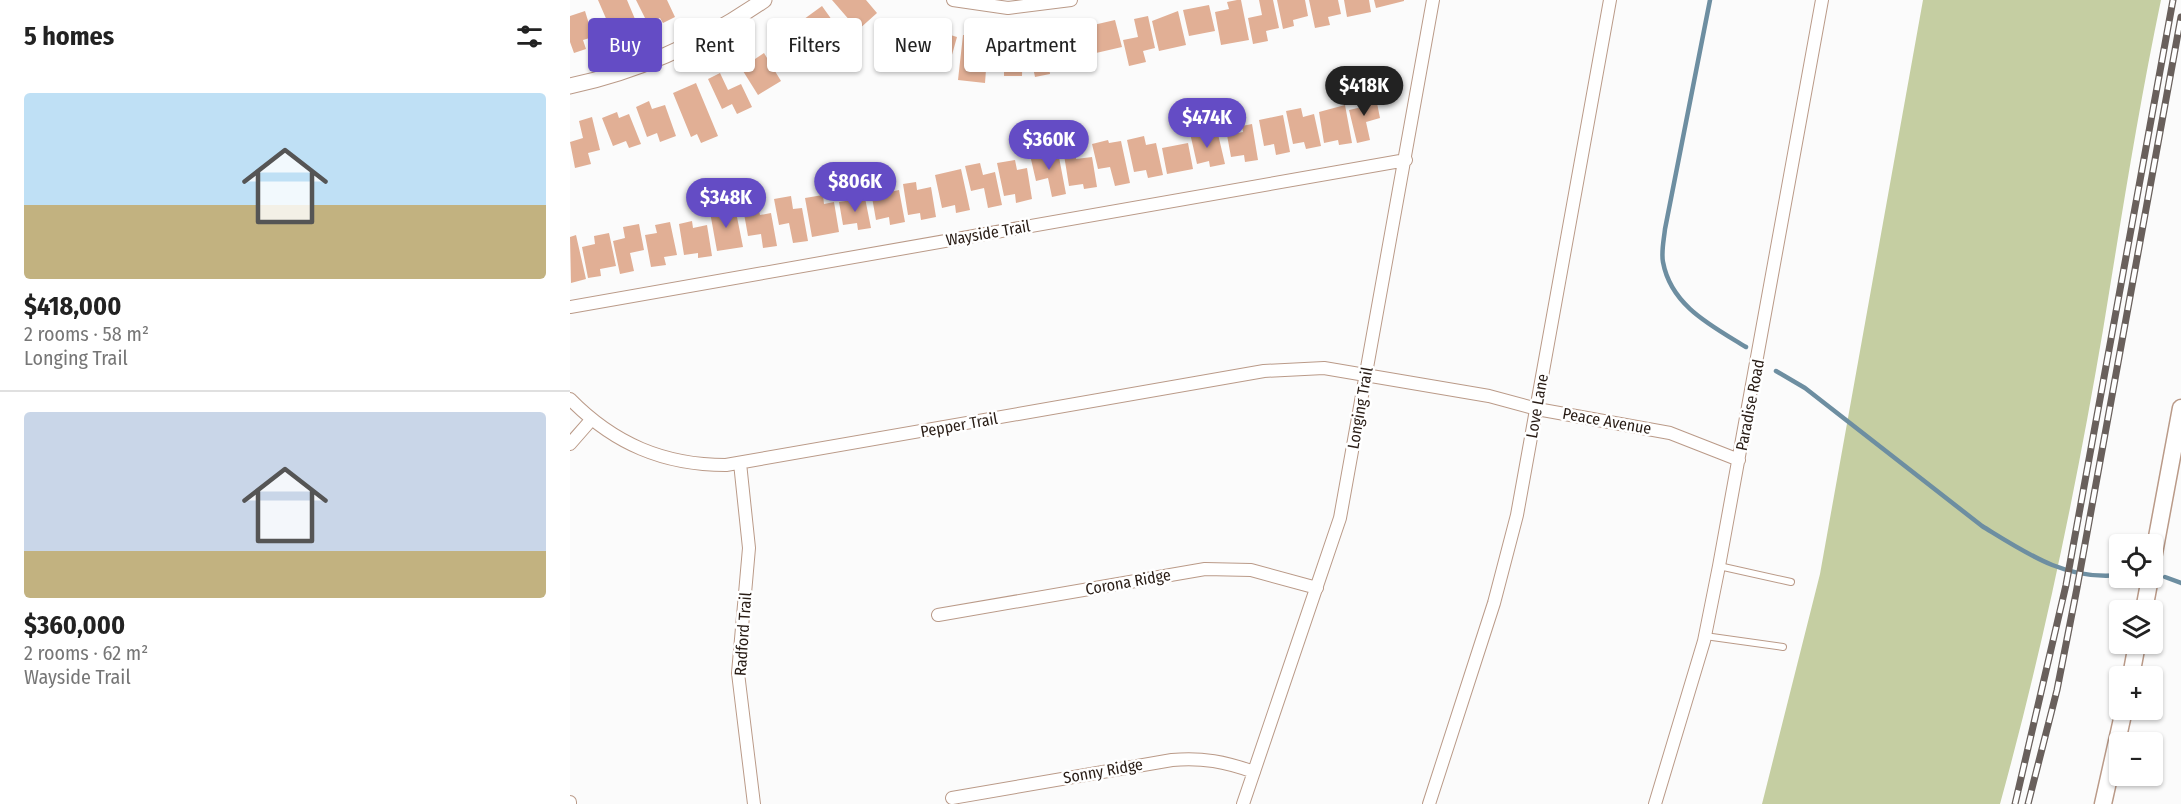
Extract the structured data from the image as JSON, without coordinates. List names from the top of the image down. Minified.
{"streets":{"street":["Wayside Trail","Paradise Road","Love Lane","Longing Trail","Peace Avenue","Pepper Trail","Corona Ridge","Radford Trail","Sonny Ridge"]},"crossings":[["Wayside Trail","Longing Trail"],["Paradise Road","Peace Avenue"],["Love Lane","Peace Avenue"],["Longing Trail","Peace Avenue"],["Longing Trail","Pepper Trail"],["Longing Trail","Corona Ridge"],["Longing Trail","Sonny Ridge"],["Peace Avenue","Pepper Trail"],["Pepper Trail","Radford Trail"]],"page":{"heading":"5 homes","chip":["Buy","Rent","Filters","New","Apartment"],"price":["$418K","$474K","$360K","$806K","$348K"],"list":[{"name":"$418,000","note":"2 rooms · 58 m² · Longing Trail"},{"name":"$360,000","note":"2 rooms · 62 m² · Wayside Trail"}],"map_buttons":["+","−"]}}
